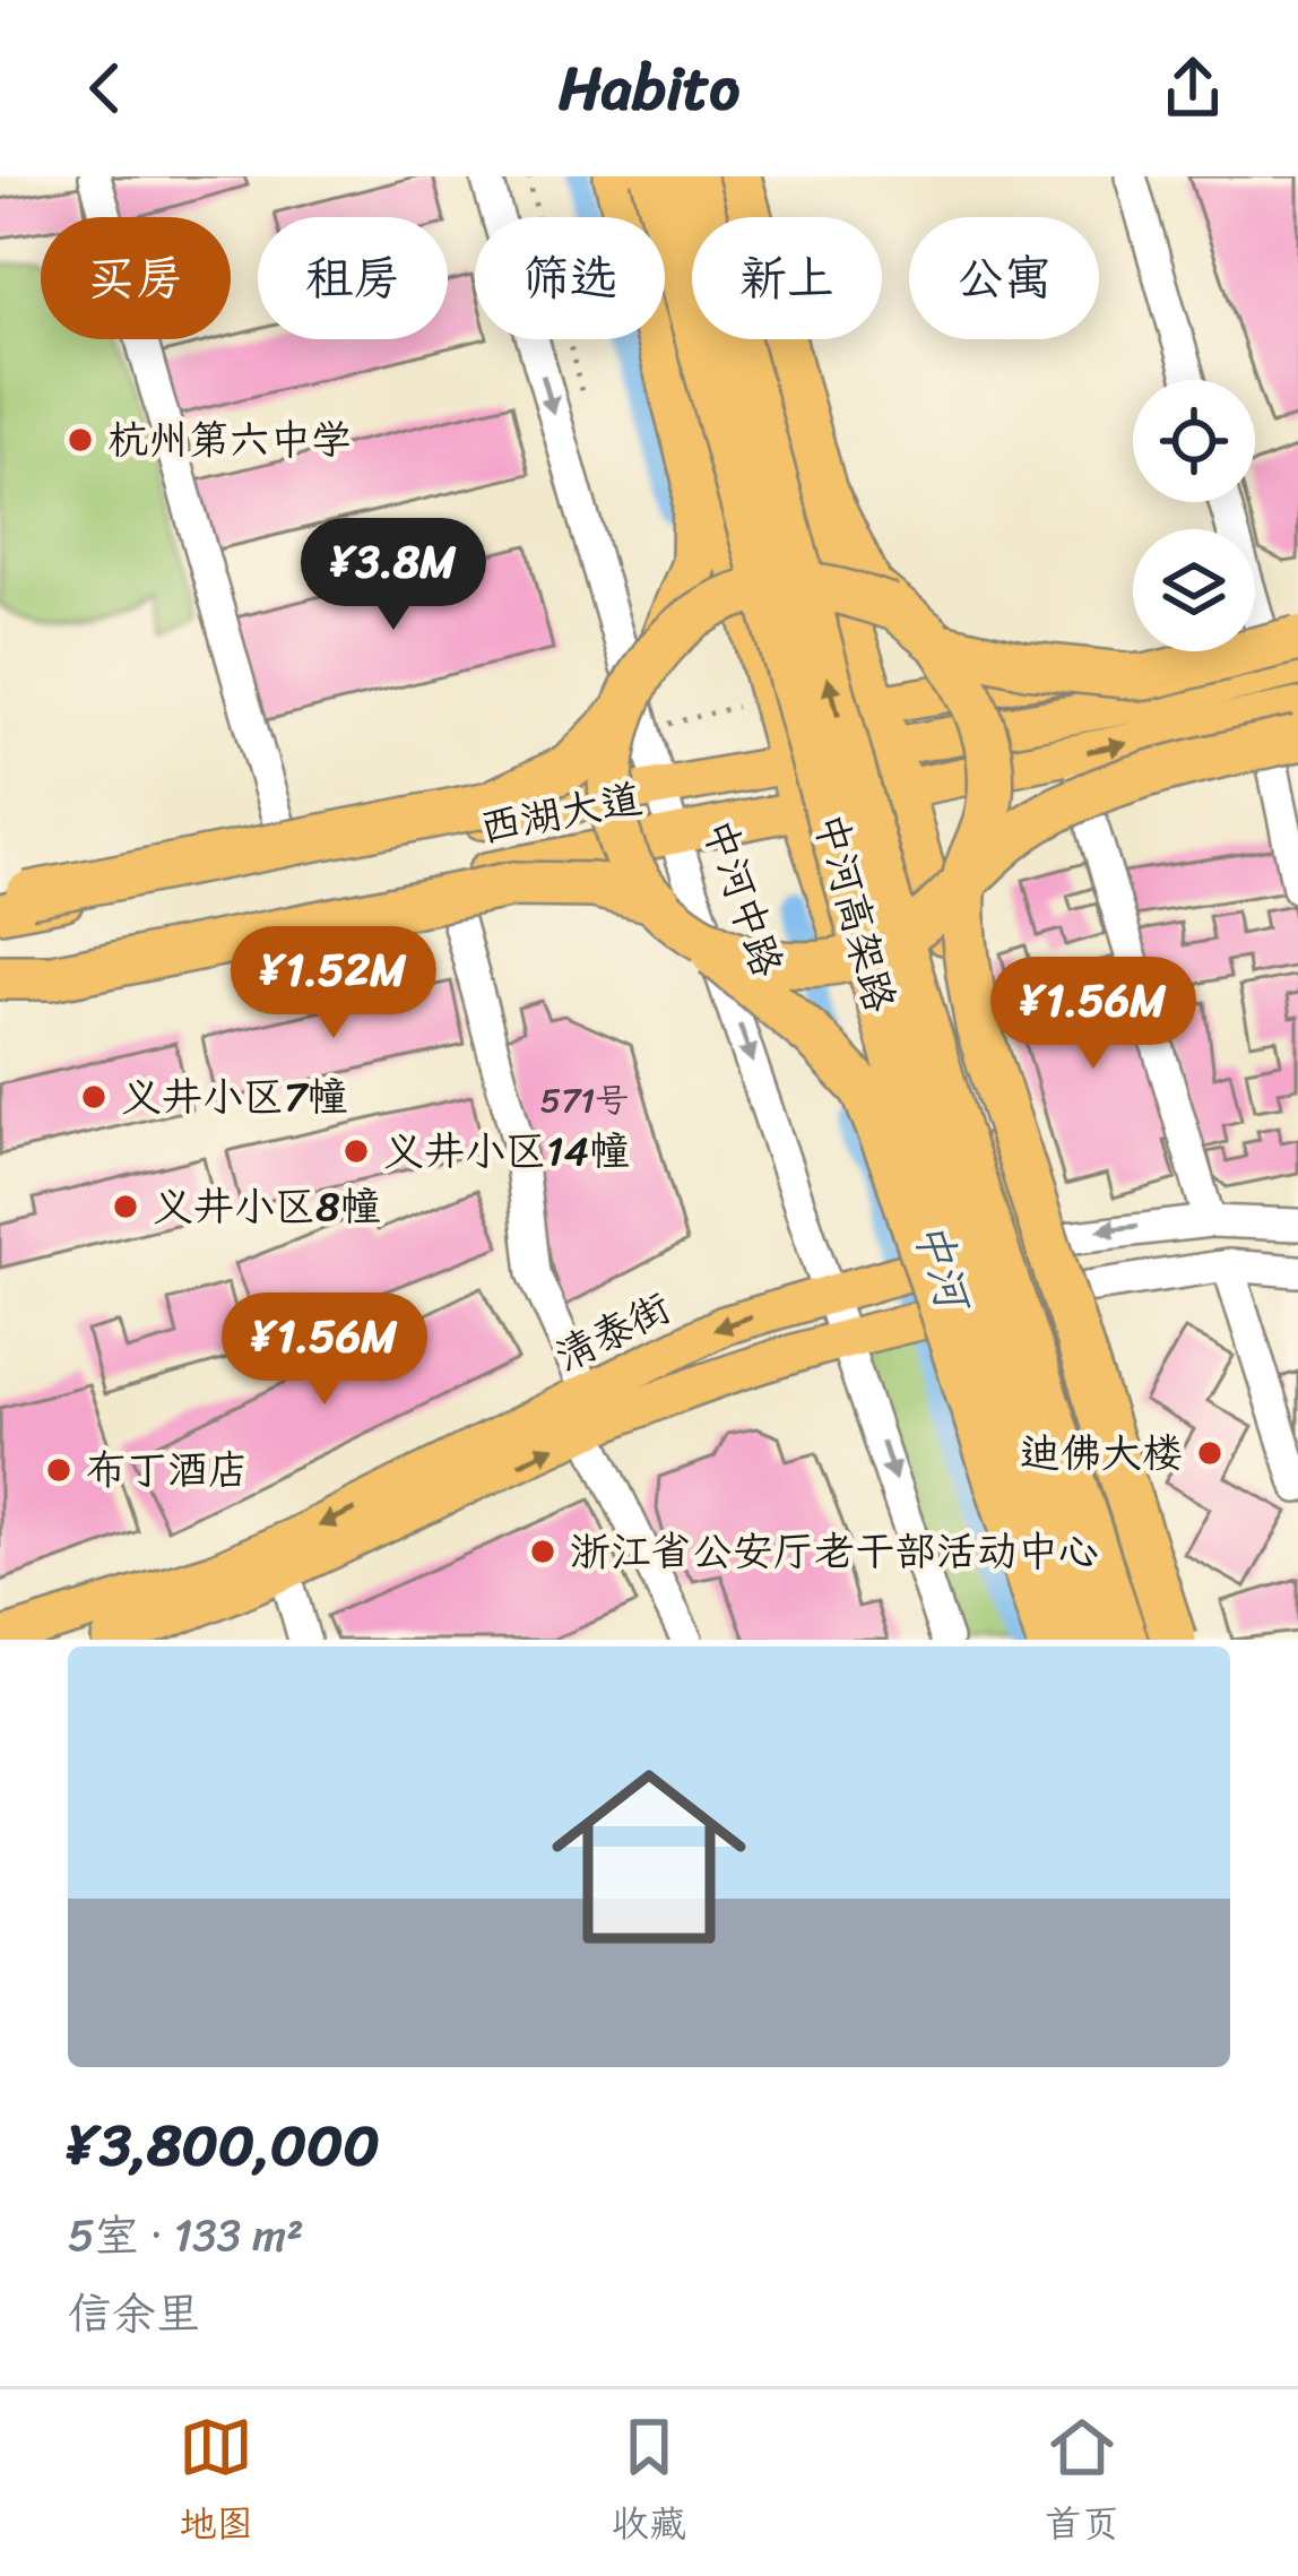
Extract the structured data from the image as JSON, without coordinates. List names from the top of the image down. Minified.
{"streets":{"highway":["中河高架路"],"main road":["西湖大道","中河中路","清泰街"]},"crossings":[["西湖大道","中河中路"],["中河中路","清泰街"]],"water":["中河"],"places":["杭州第六中学","义井小区7幢","义井小区14幢","义井小区8幢","迪佛大楼","布丁酒店","浙江省公安厅老干部活动中心"],"house_numbers":["571号"],"page":{"header":"Habito","chip":["买房","租房","筛选","新上","公寓"],"price":["¥3.8M","¥1.52M","¥1.56M","¥1.56M"],"list":[{"name":"¥3,800,000","note":"5室 · 133 m² · 信余里"}],"tabs":["地图","收藏","首页"]}}
